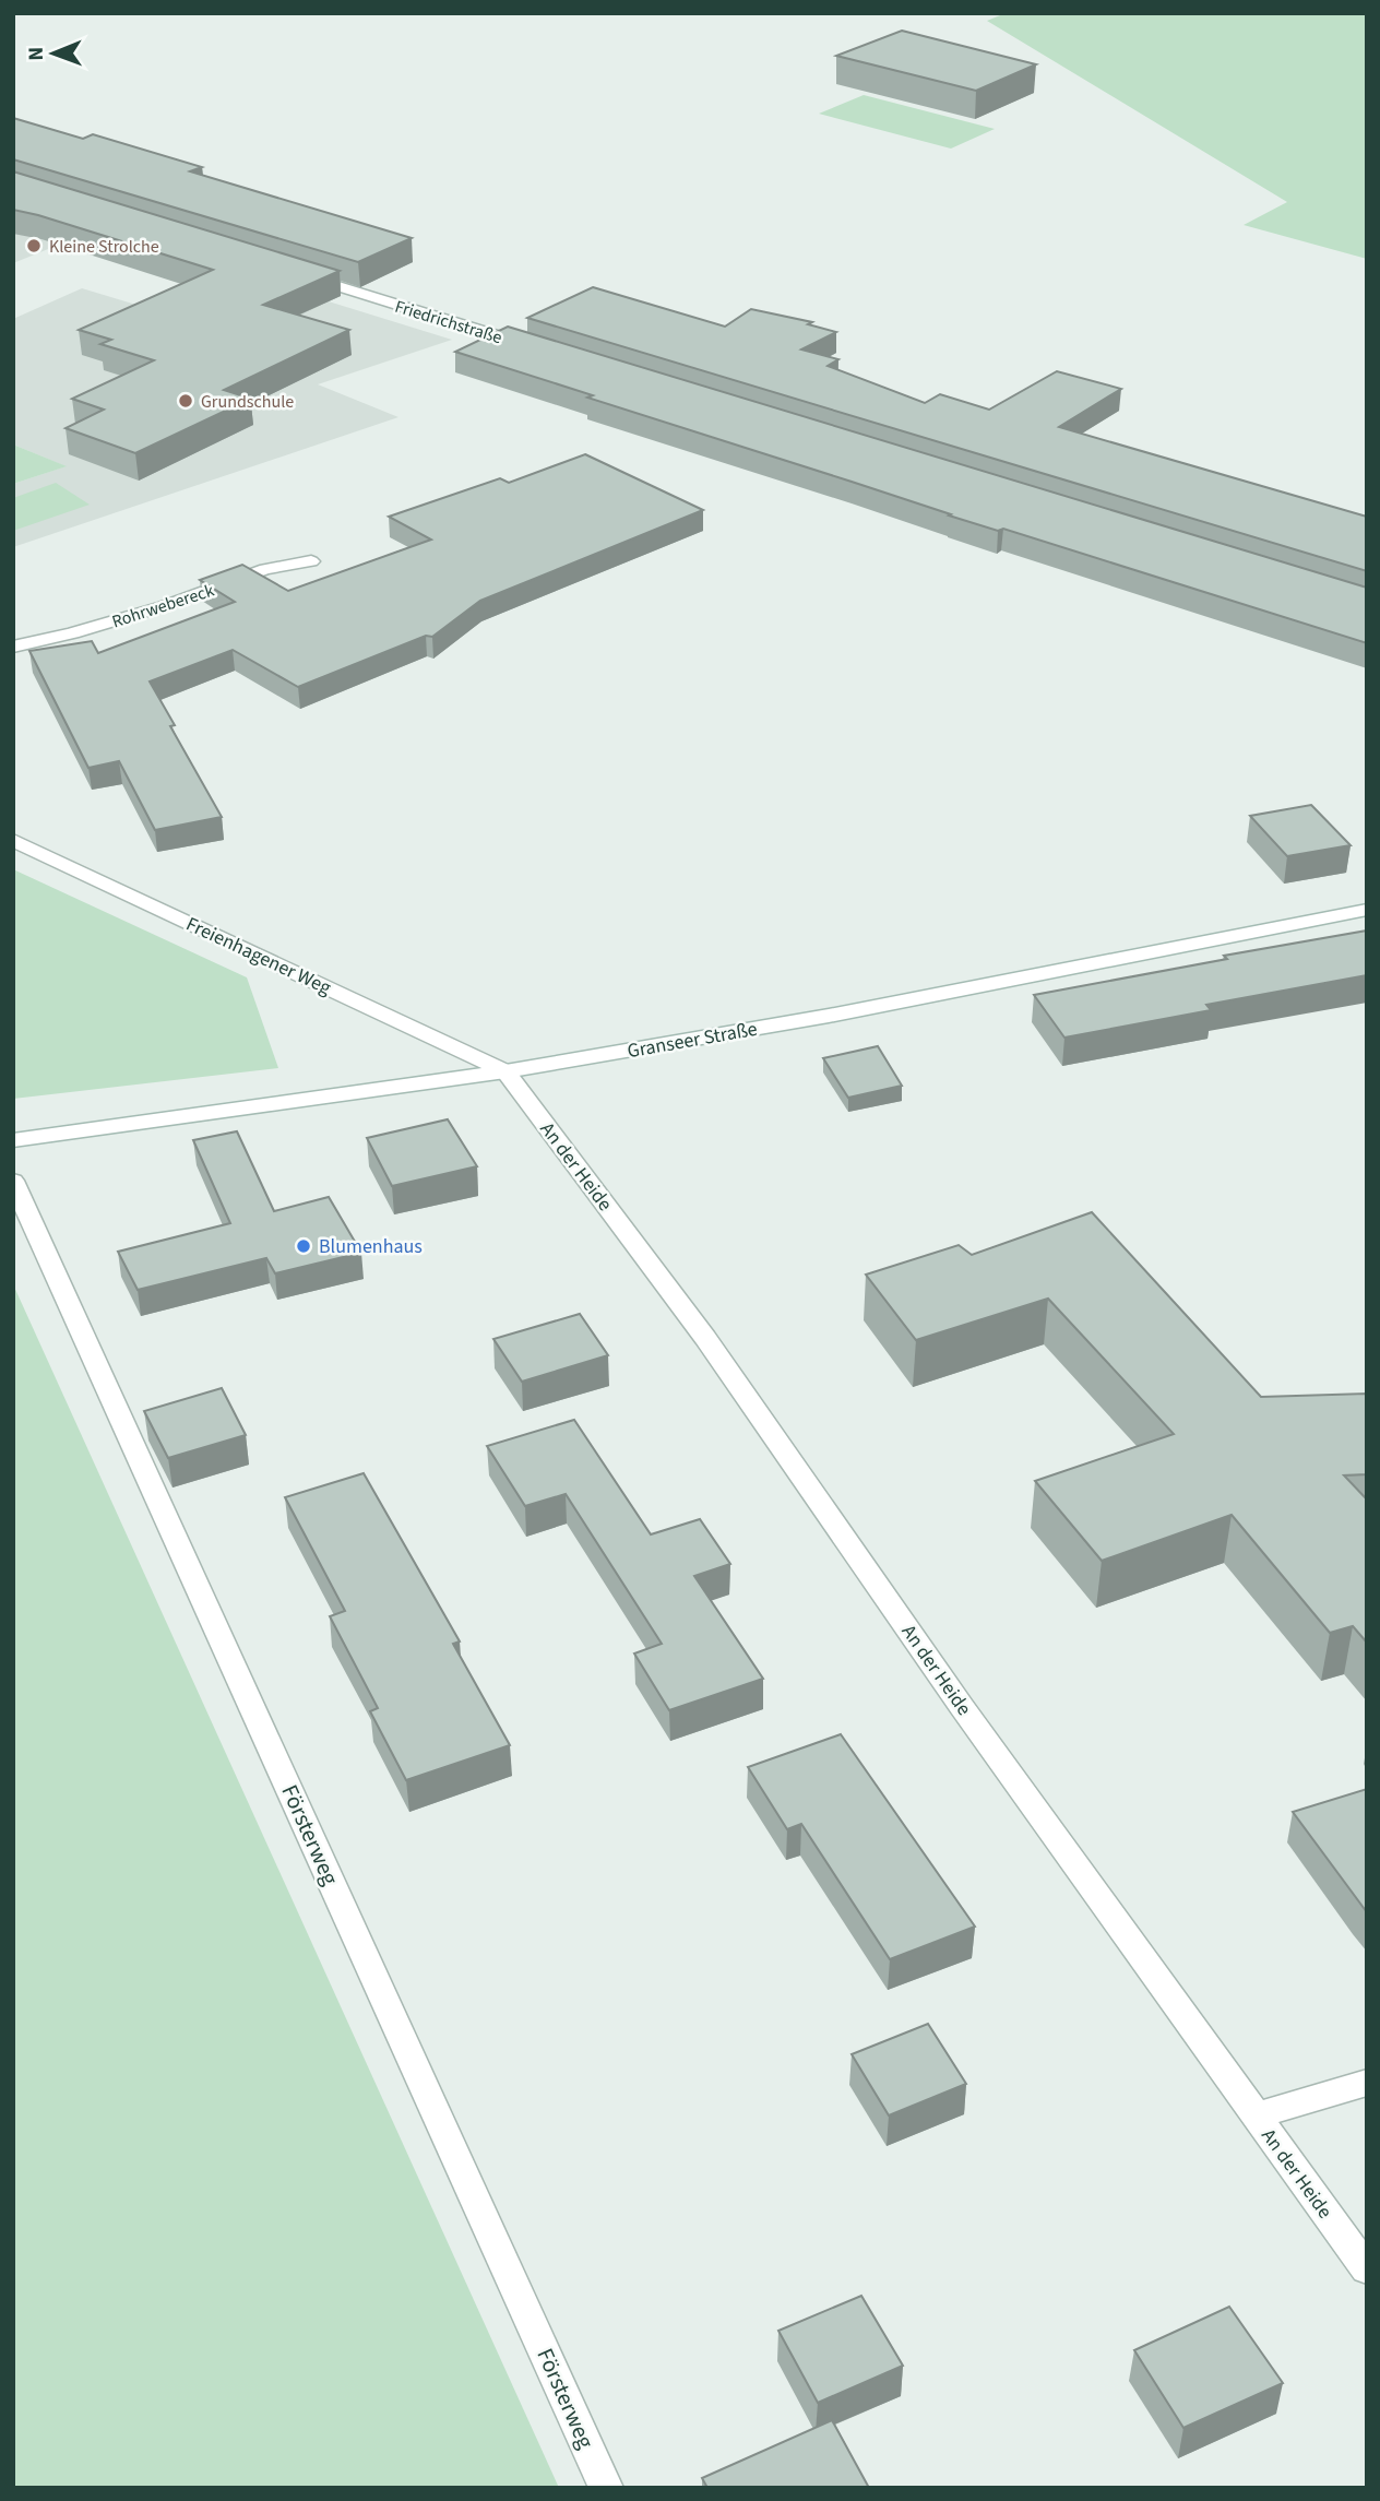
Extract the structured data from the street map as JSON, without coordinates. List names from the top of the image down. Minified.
{"streets":{"street":["Friedrichstraße","Rohrwebereck","Freienhagener Weg","Granseer Straße","An der Heide","Försterweg"]},"crossings":[["Freienhagener Weg","Granseer Straße"],["Freienhagener Weg","An der Heide"],["Granseer Straße","An der Heide"]],"places":["Kleine Strolche","Grundschule","Blumenhaus"],"north":"left"}
